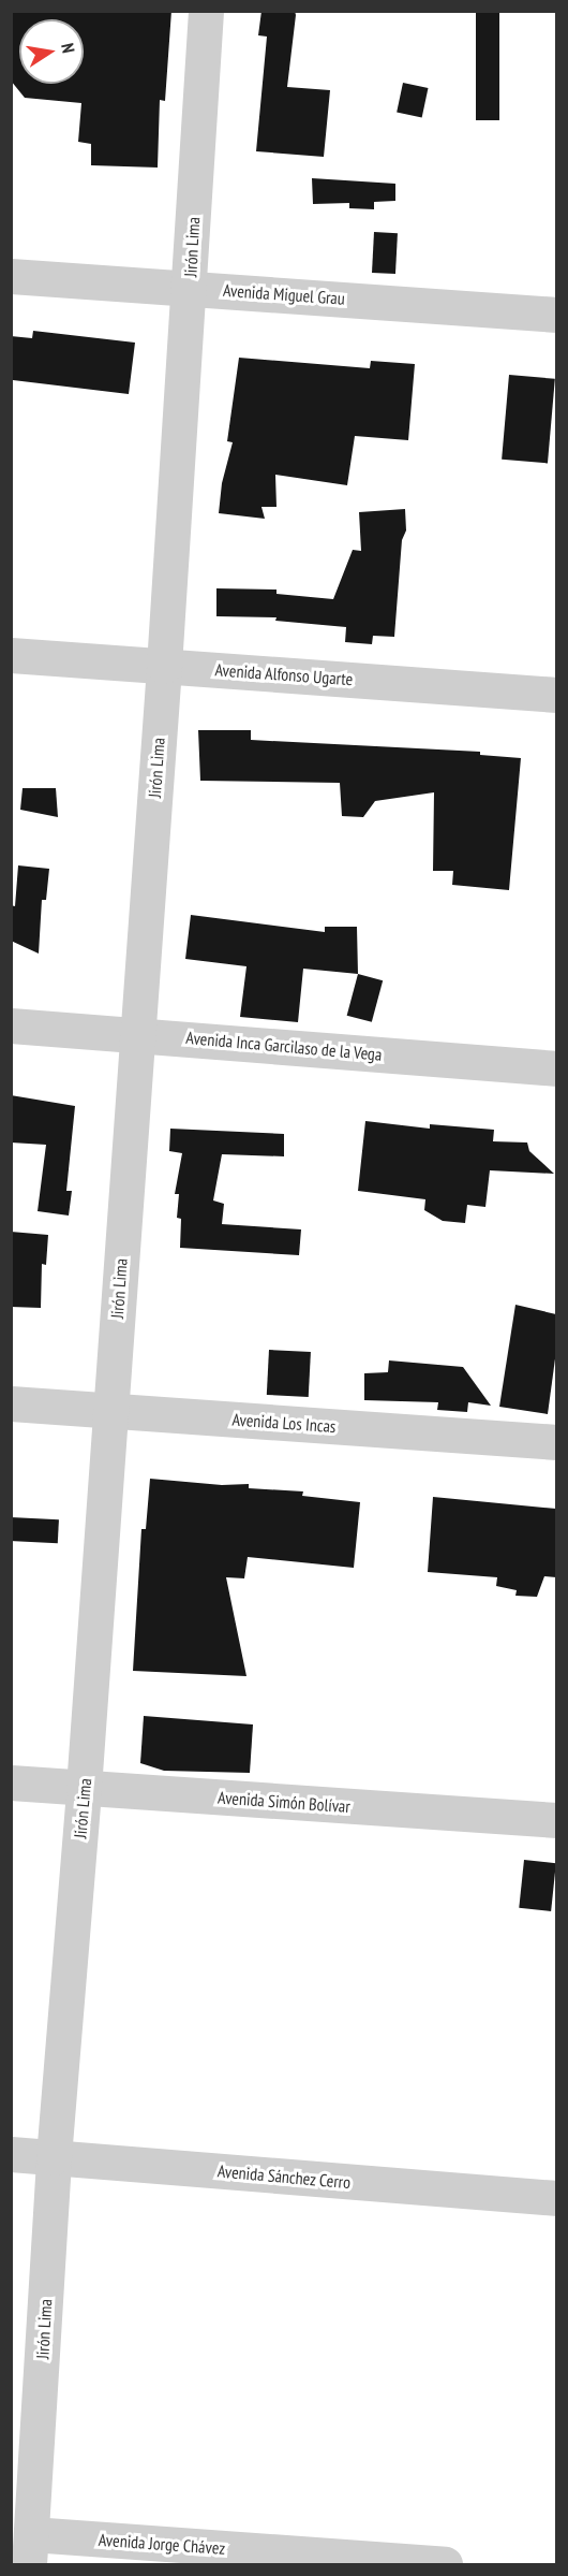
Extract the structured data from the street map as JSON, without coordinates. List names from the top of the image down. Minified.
{"streets":{"street":["Jirón Lima","Avenida Miguel Grau","Avenida Alfonso Ugarte","Avenida Inca Garcilaso de la Vega","Avenida Los Incas","Avenida Simón Bolívar","Avenida Sánchez Cerro","Avenida Jorge Chávez"]},"crossings":[["Jirón Lima","Avenida Miguel Grau"],["Jirón Lima","Avenida Alfonso Ugarte"],["Jirón Lima","Avenida Inca Garcilaso de la Vega"],["Jirón Lima","Avenida Los Incas"],["Jirón Lima","Avenida Simón Bolívar"],["Jirón Lima","Avenida Sánchez Cerro"],["Jirón Lima","Avenida Jorge Chávez"]],"north":"right"}
